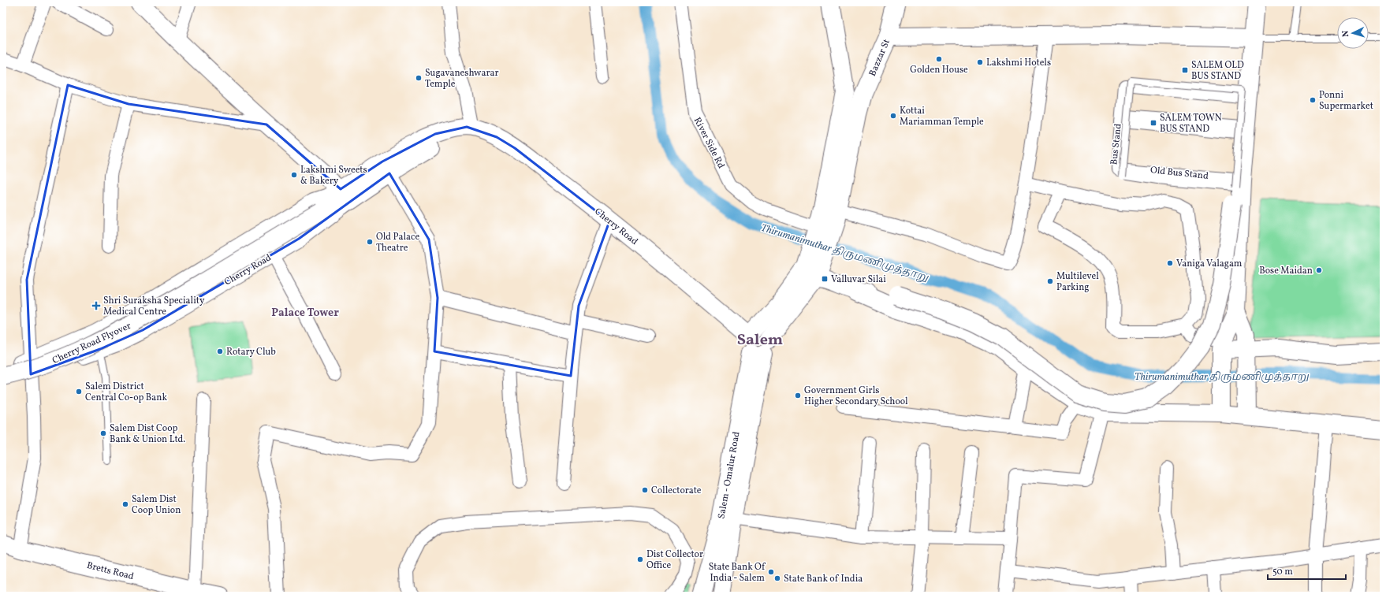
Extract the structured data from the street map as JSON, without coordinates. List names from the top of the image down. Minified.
{"streets":{"main road":["Bazzar St","Cherry Road","Cherry Road Flyover","Salem - Omalur Road","Bretts Road"],"street":["River Side Rd"],"lane":["Bus Stand","Old Bus Stand"]},"crossings":[["Bazzar St","River Side Rd"],["Bus Stand","Old Bus Stand"],["Cherry Road","Cherry Road Flyover"],["Cherry Road","Salem - Omalur Road"]],"districts":["Palace Tower","Salem"],"water":["Thirumanimuthar திருமணிமுத்தாறு"],"places":{"other":["Golden House","Lakshmi Hotels","Sugavaneshwarar Temple","Ponni Supermarket","Kottai Mariamman Temple","Lakshmi Sweets & Bakery","Old Palace Theatre","Vaniga Valagam","Bose Maidan","Multilevel Parking","Rotary Club","Salem District Central Co-op Bank","Government Girls Higher Secondary School","Salem Dist Coop Bank & Union Ltd.","Collectorate","Salem Dist Coop Union","Dist Collector Office","State Bank Of India - Salem","State Bank of India"],"transit":["SALEM OLD BUS STAND","SALEM TOWN BUS STAND","Valluvar Silai"],"health":["Shri Suraksha Speciality Medical Centre"]},"scale_bar":"50 m","north":"left"}
